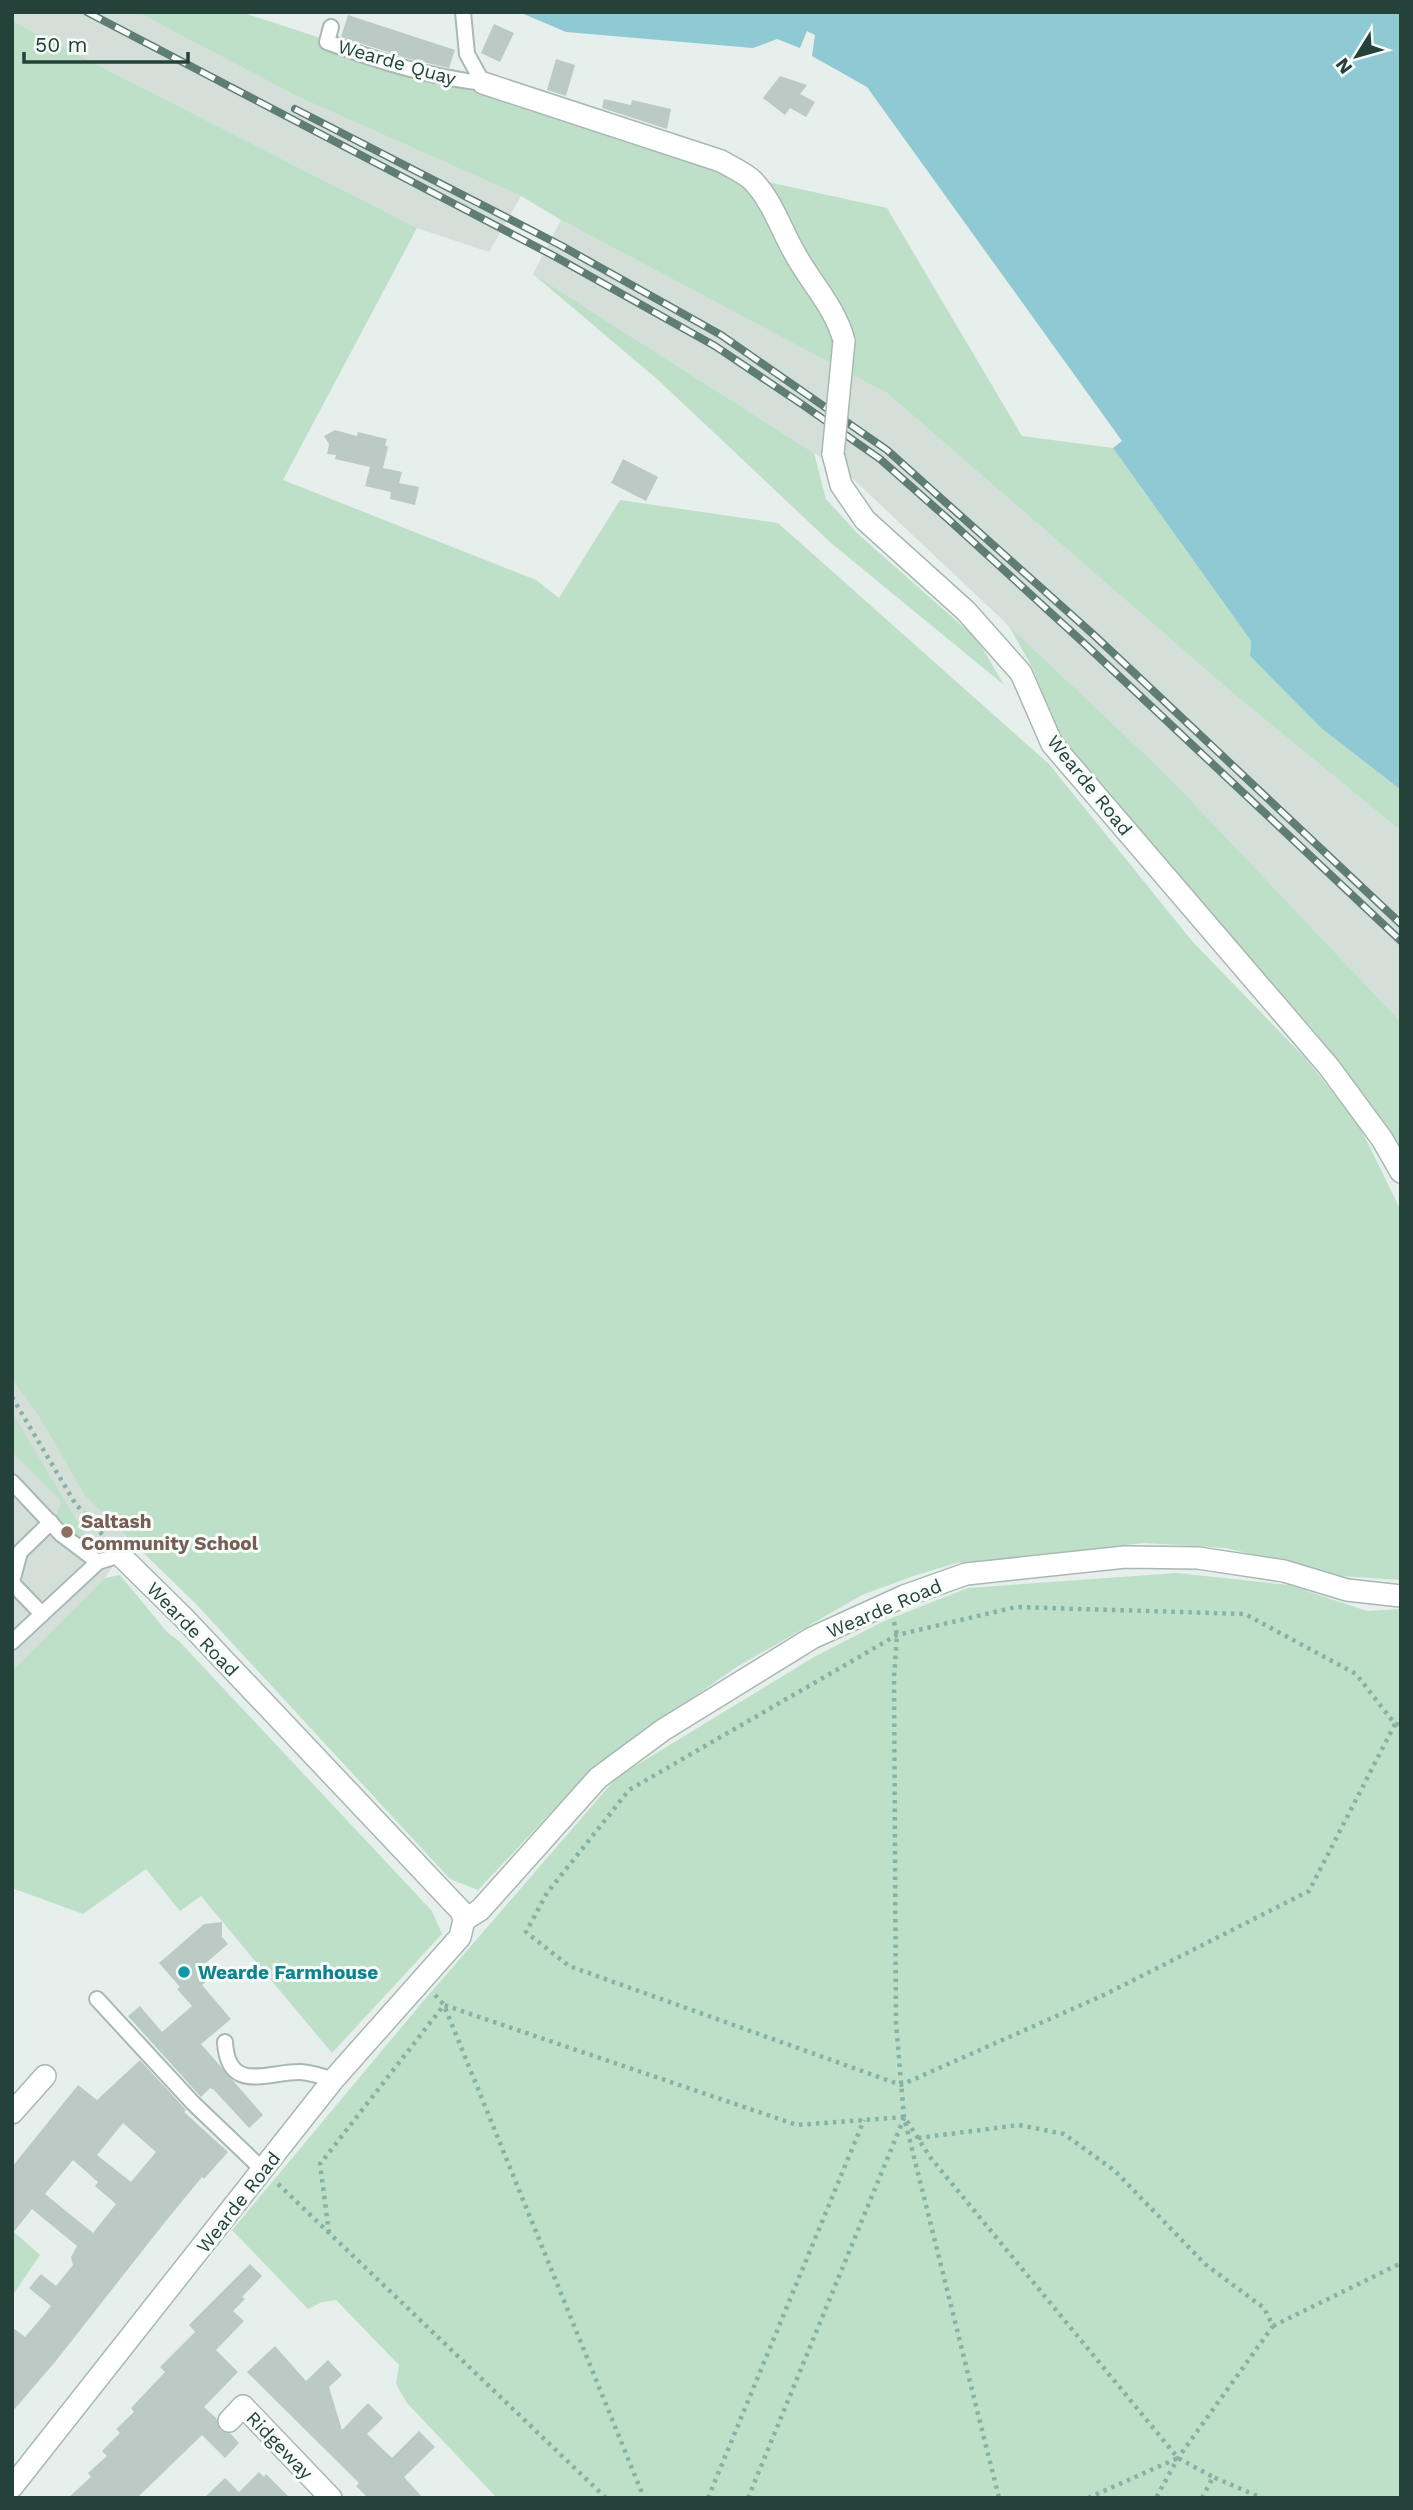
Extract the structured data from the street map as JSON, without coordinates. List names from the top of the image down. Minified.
{"streets":{"street":["Wearde Road","Ridgeway"],"lane":["Wearde Quay"]},"crossings":[["Wearde Quay","Wearde Road"]],"places":["Saltash Community School","Wearde Farmhouse"],"scale_bar":"50 m","north":"bottom left"}
